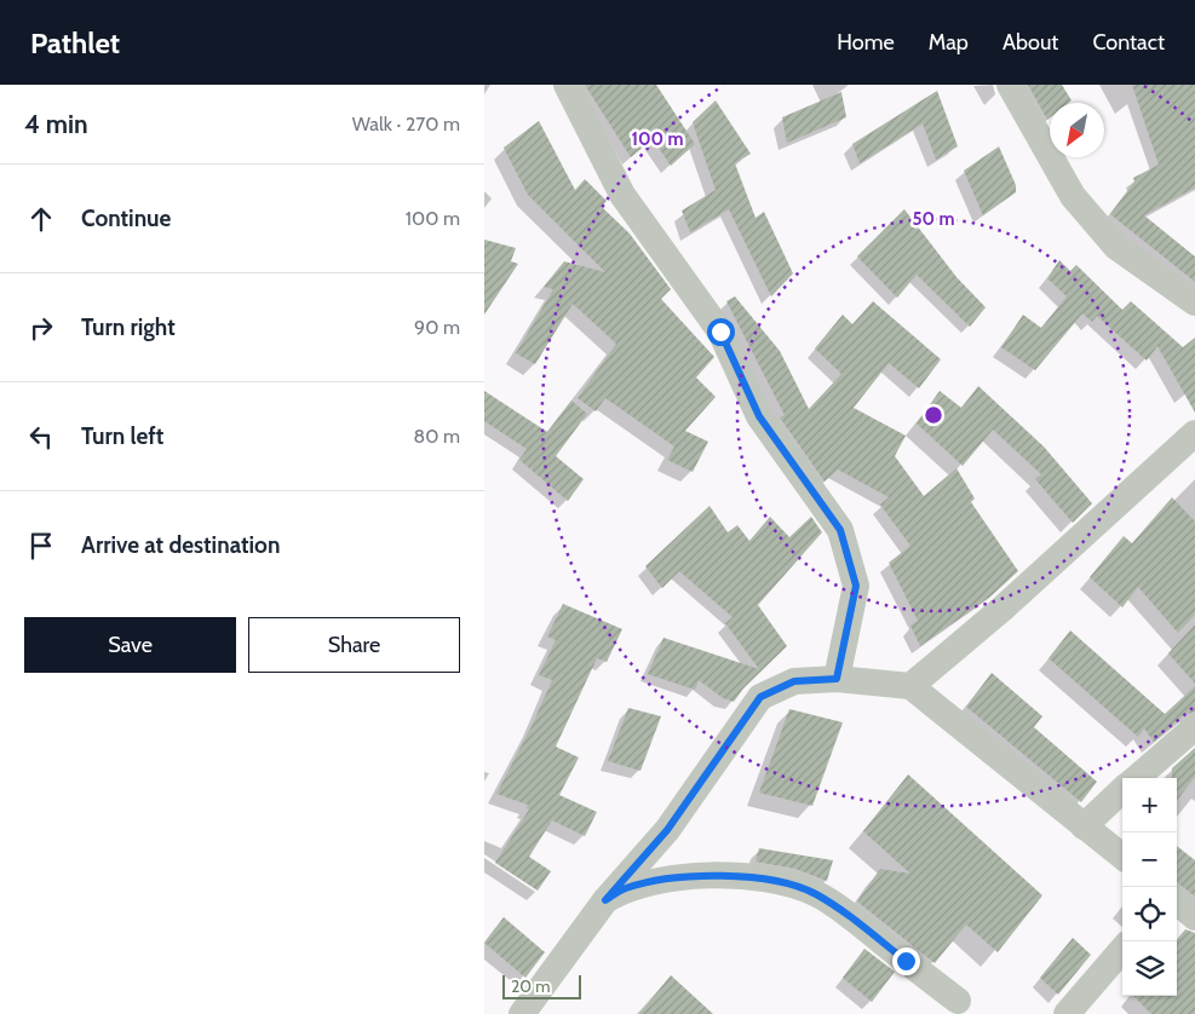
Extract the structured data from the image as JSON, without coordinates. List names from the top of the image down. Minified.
{"scale_bar":"20 m","north":"bottom left","page":{"header":"Pathlet","nav":["Home","Map","About","Contact"],"heading":["4 min","Walk · 270 m"],"list":[["Continue","100 m"],["Turn right","90 m"],["Turn left","80 m"],"Arrive at destination"],"buttons":["Save","Share"],"map_buttons":["+","−"],"scale":"20 m"},"rings":["100 m","50 m"]}
